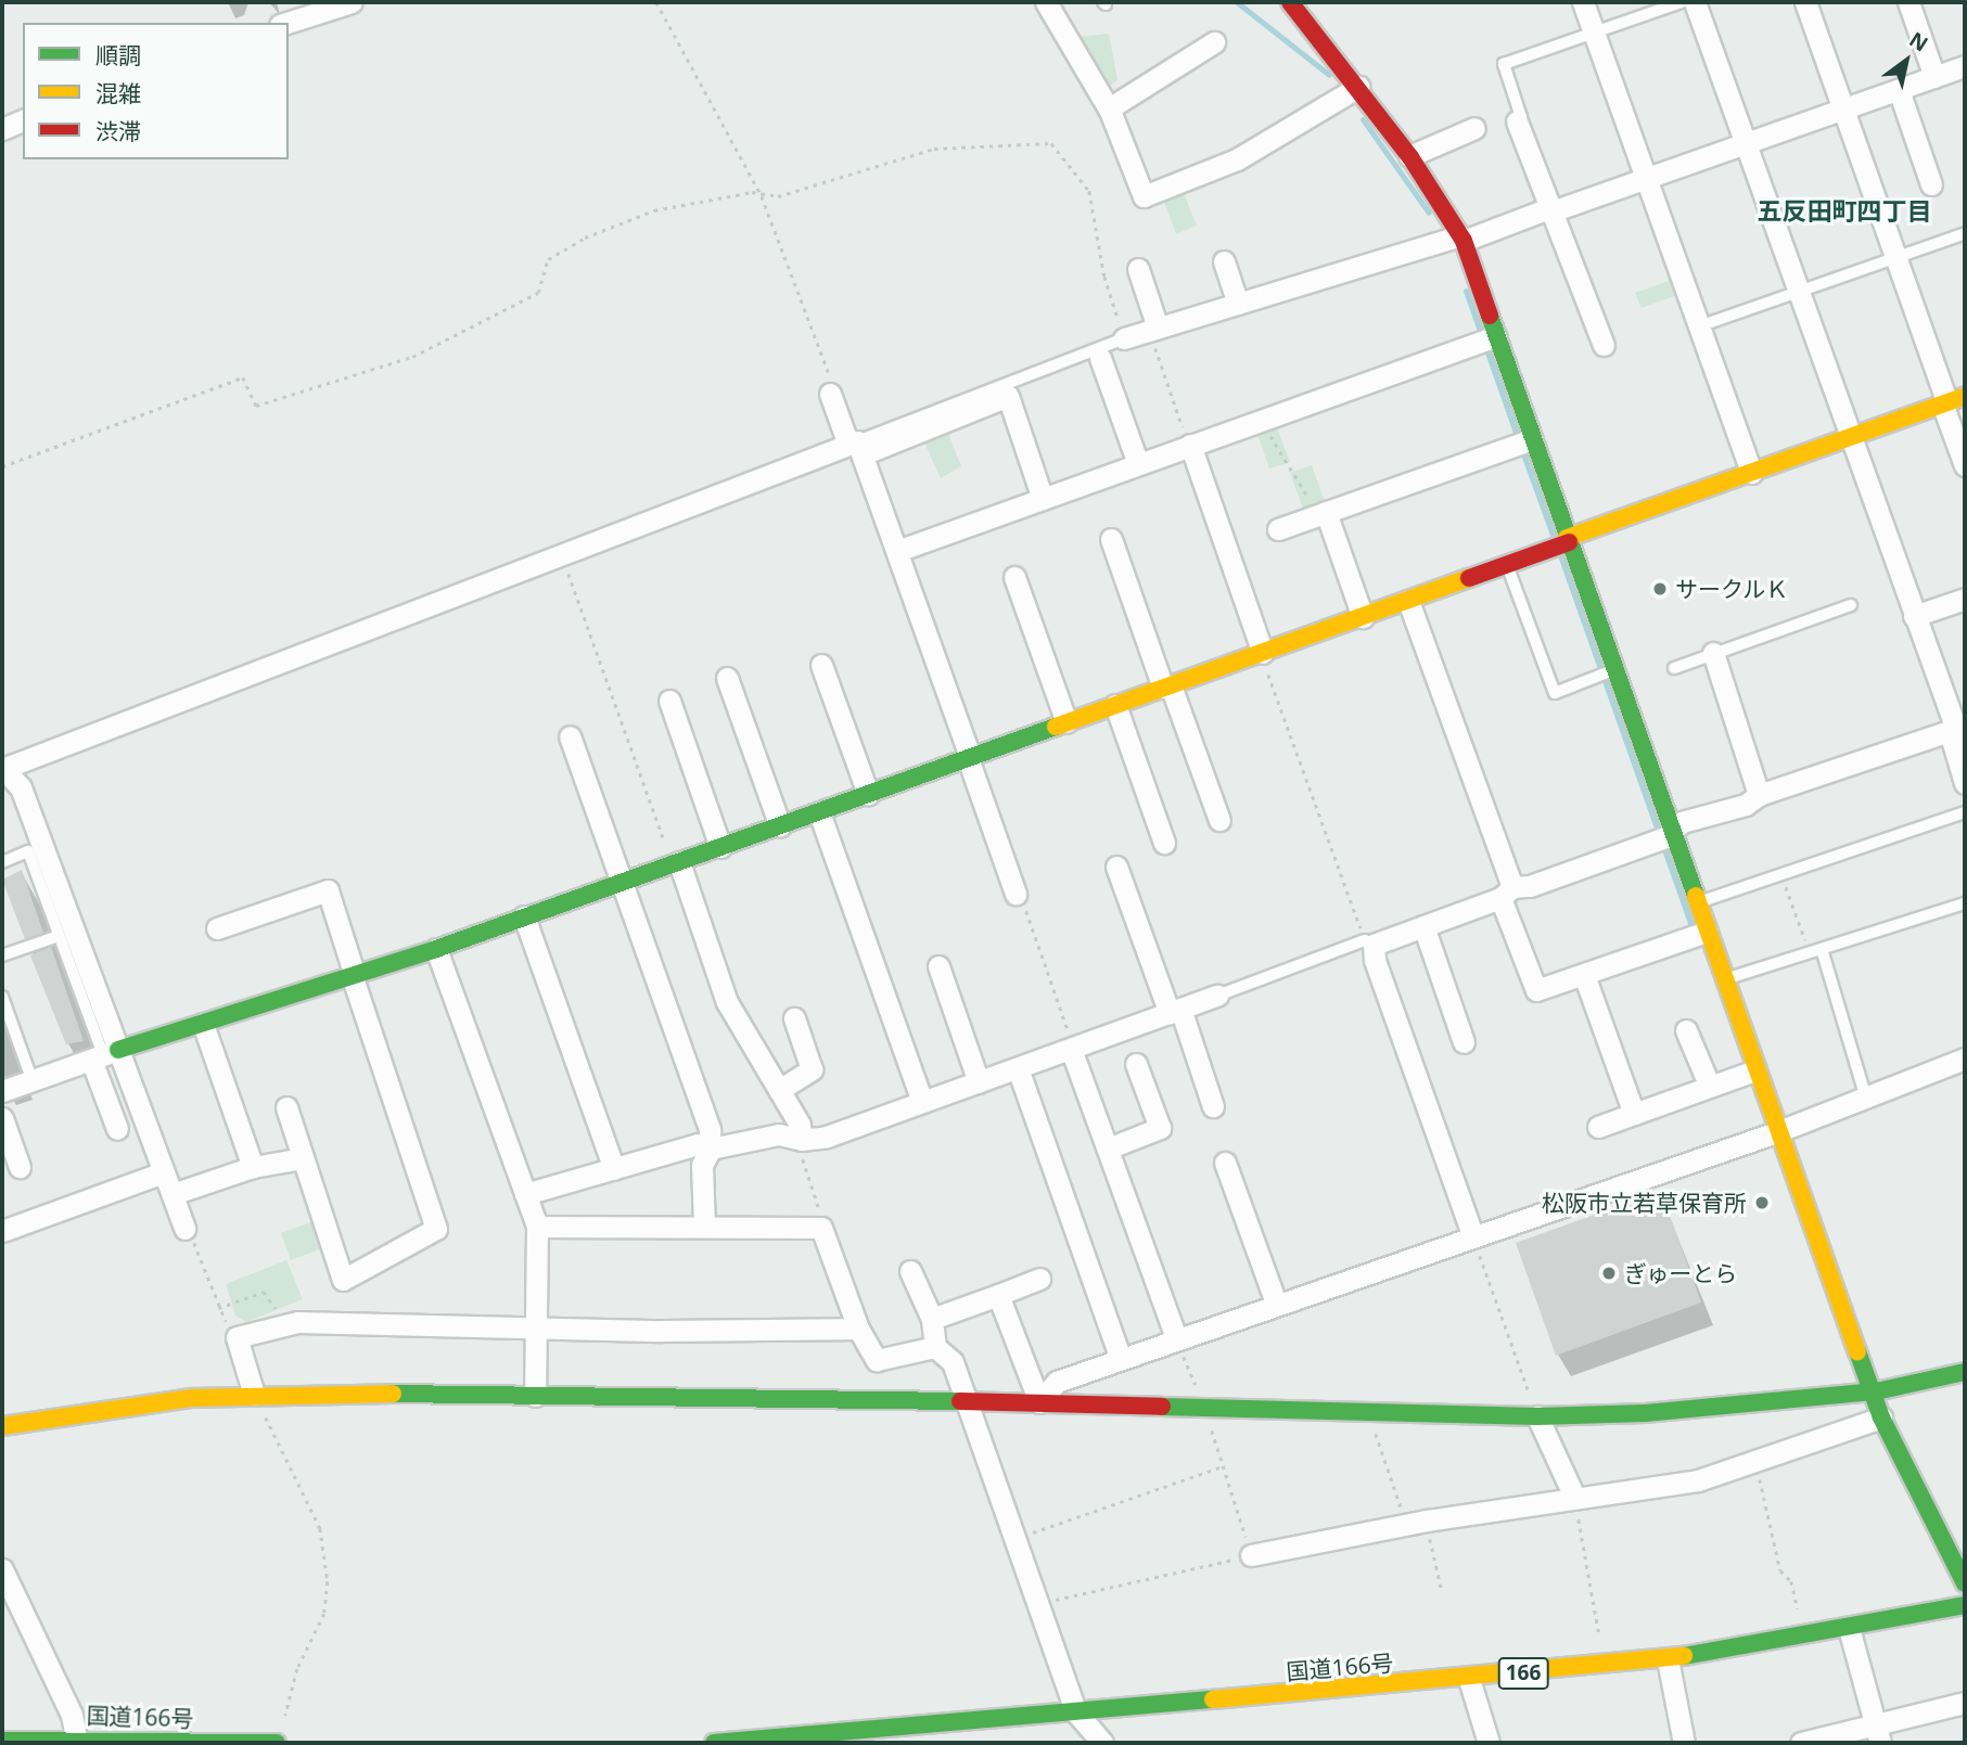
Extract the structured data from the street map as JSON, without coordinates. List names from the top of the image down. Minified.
{"streets":{"main road":["国道166号","166"]},"districts":["五反田町四丁目"],"places":["サークルＫ","松阪市立若草保育所","ぎゅーとら"],"legend":["順調","混雑","渋滞"],"north":"top right"}
